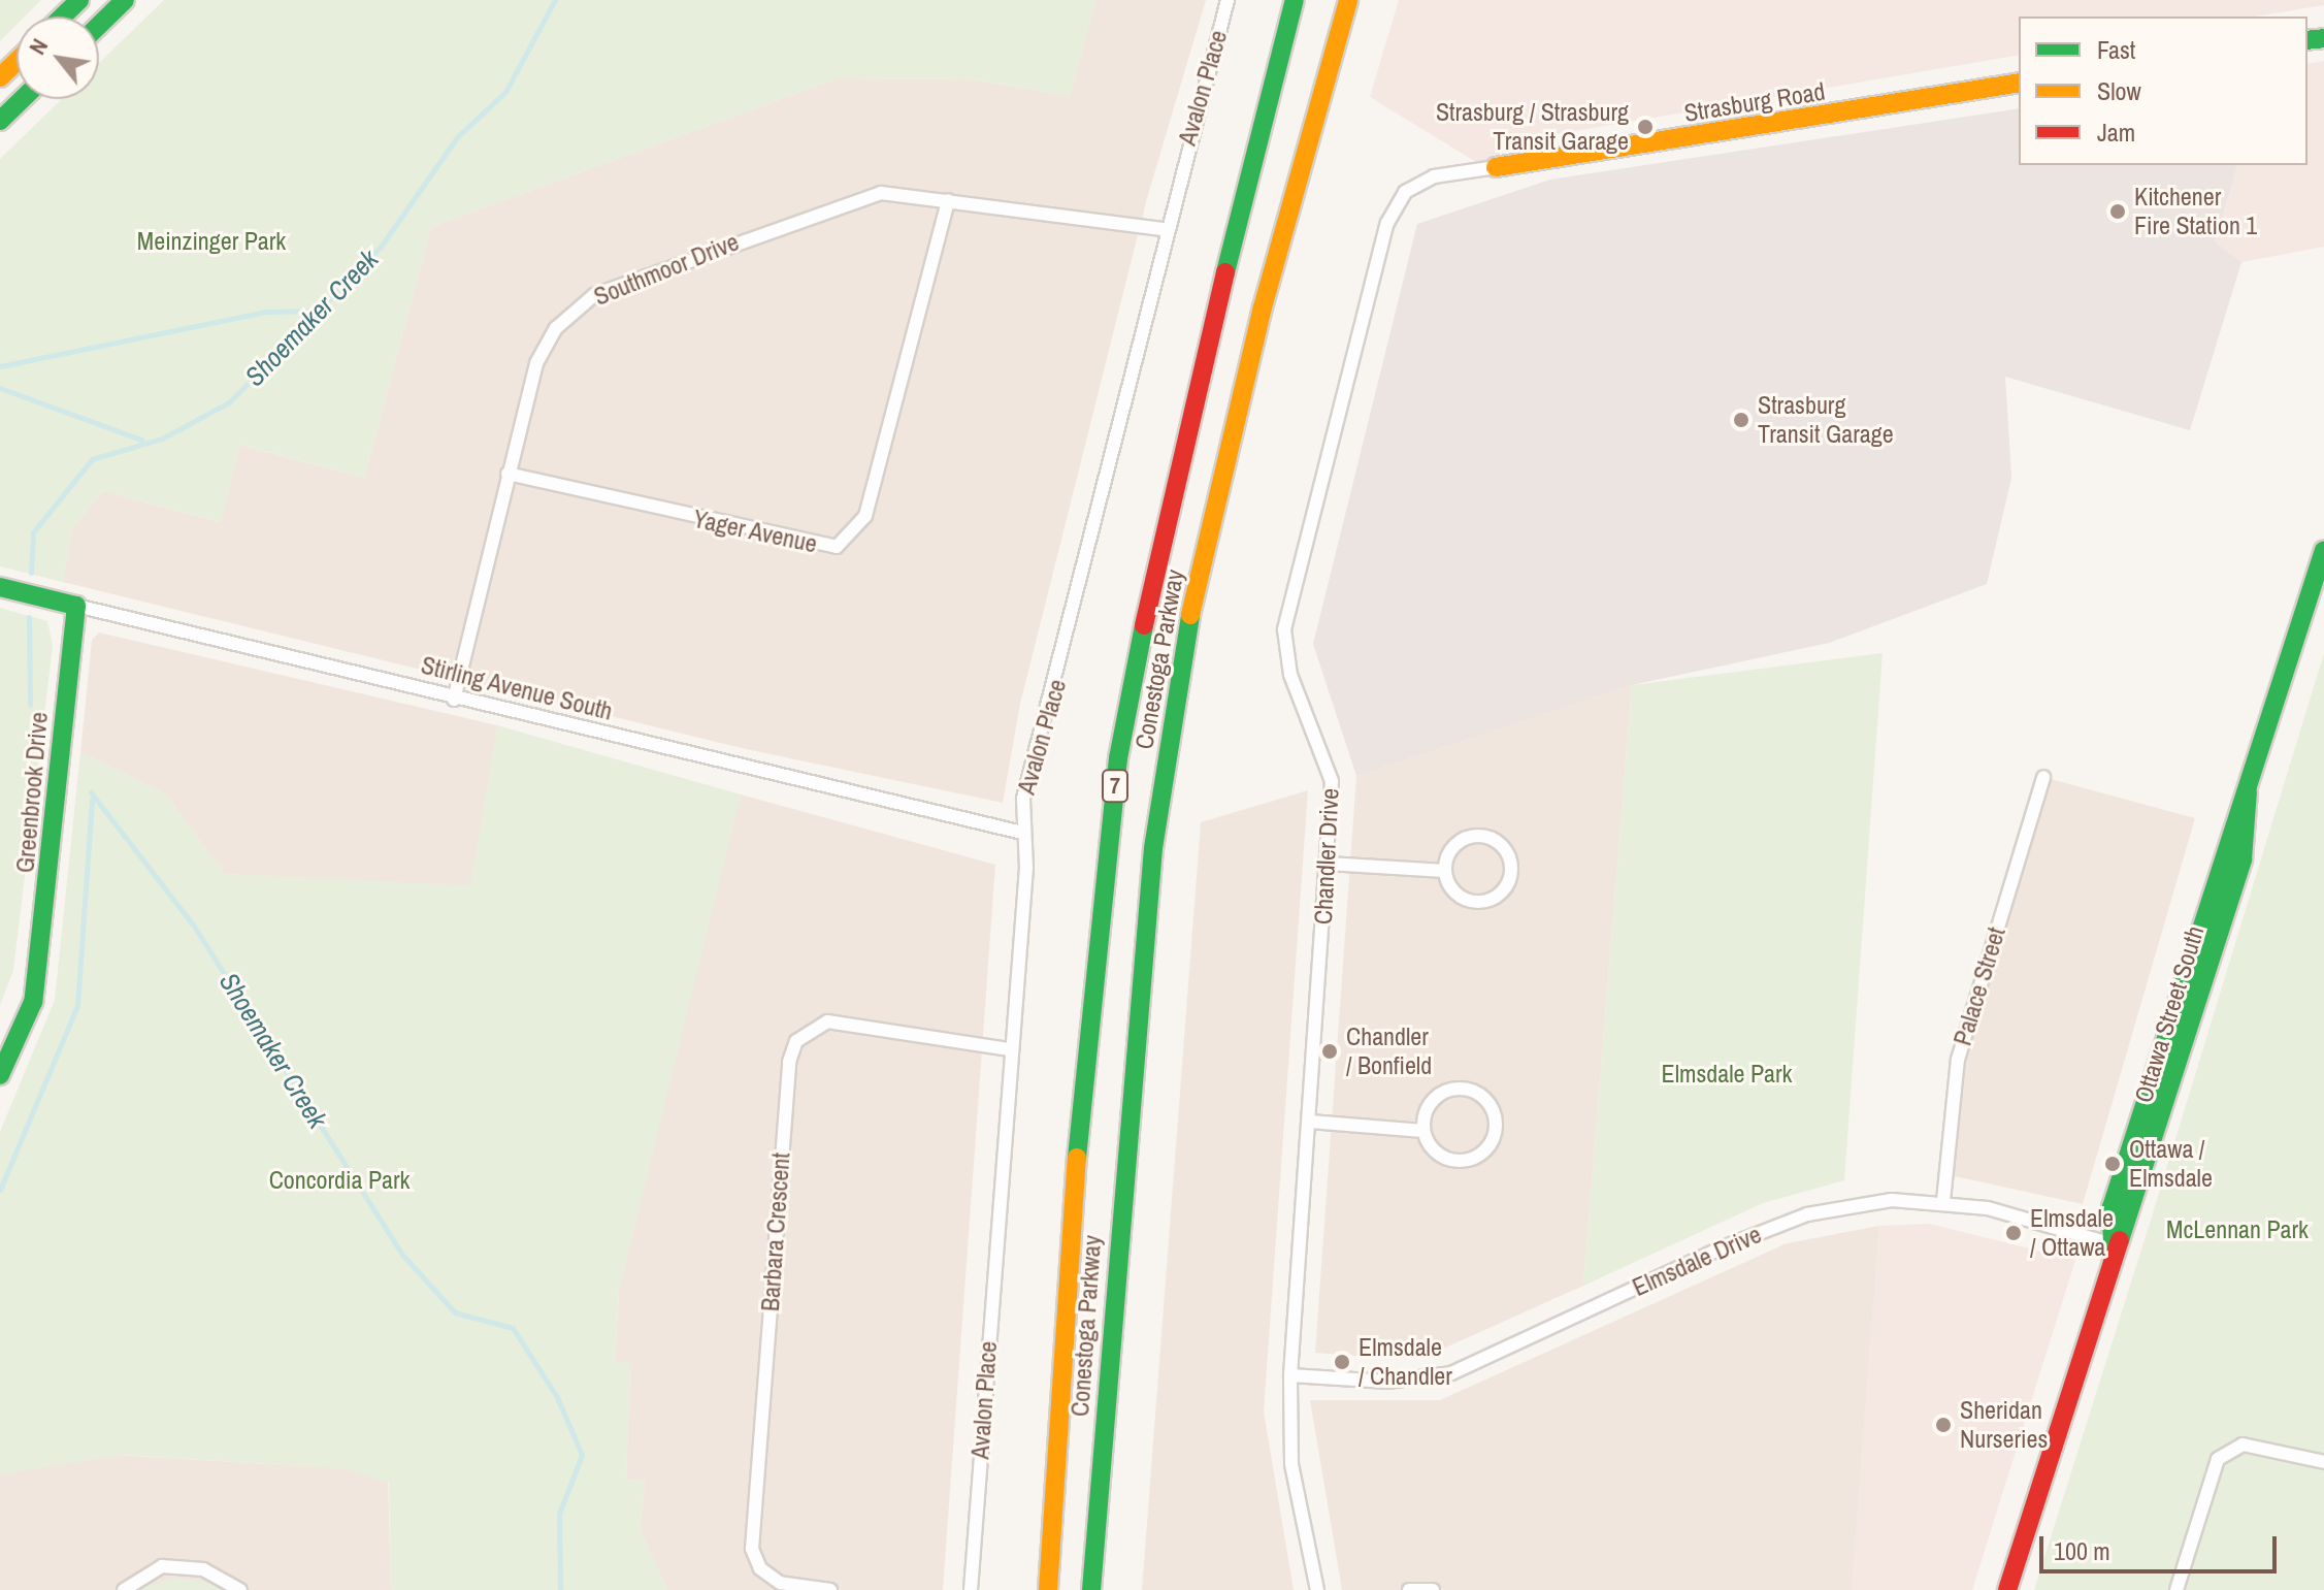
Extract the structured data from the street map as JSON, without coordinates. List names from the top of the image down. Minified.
{"streets":{"main road":["Strasburg Road","Conestoga Parkway","Stirling Avenue South","7","Greenbrook Drive","Ottawa Street South"],"street":["Avalon Place","Southmoor Drive","Yager Avenue","Chandler Drive","Palace Street","Barbara Crescent","Elmsdale Drive"]},"crossings":[["Avalon Place","Southmoor Drive"],["Avalon Place","Stirling Avenue South"],["Avalon Place","Barbara Crescent"],["Strasburg Road","Chandler Drive"],["Southmoor Drive","Yager Avenue"],["Southmoor Drive","Stirling Avenue South"],["Stirling Avenue South","Greenbrook Drive"],["Chandler Drive","Elmsdale Drive"],["Palace Street","Elmsdale Drive"],["Ottawa Street South","Elmsdale Drive"]],"water":["Shoemaker Creek"],"parks":["Meinzinger Park","Elmsdale Park","Concordia Park","McLennan Park"],"places":["Strasburg / Strasburg Transit Garage","Kitchener Fire Station 1","Strasburg Transit Garage","Chandler / Bonfield","Ottawa / Elmsdale","Elmsdale / Ottawa","Elmsdale / Chandler","Sheridan Nurseries"],"legend":["Fast","Slow","Jam"],"scale_bar":"100 m","north":"top left"}
